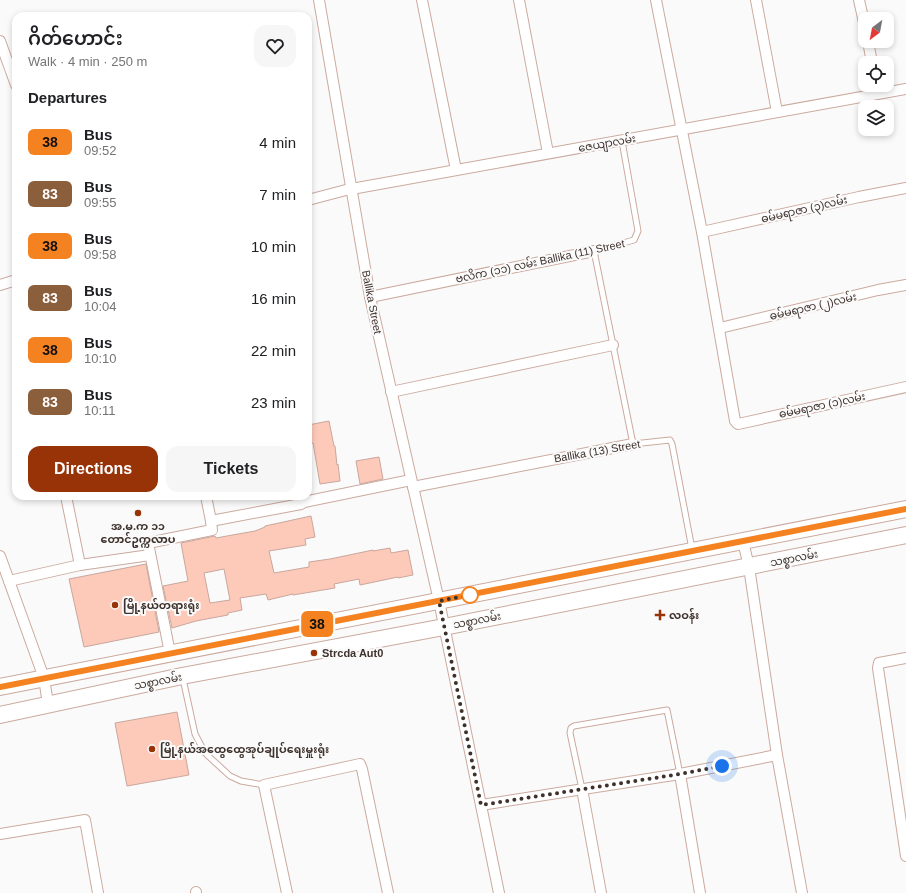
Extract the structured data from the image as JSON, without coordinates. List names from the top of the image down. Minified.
{"streets":{"main road":["သစ္စာလမ်း"],"street":["ဇေယျာလမ်း","ဓမ်မရာဇာ (၃)လမ်း","ဗလိက (၁၁) လမ်း Ballika (11) Street","Ballika Street","ဓမ်မရာဇာ (၂)လမ်း","ဓမ်မရာဇာ (၁)လမ်း","Ballika (13) Street"]},"crossings":[["ဇေယျာလမ်း","ဗလိက (၁၁) လမ်း Ballika (11) Street"],["ဇေယျာလမ်း","Ballika Street"],["ဗလိက (၁၁) လမ်း Ballika (11) Street","Ballika Street"],["Ballika Street","Ballika (13) Street"],["Ballika Street","သစ္စာလမ်း"],["ဓမ်မရာဇာ (၂)လမ်း","ဓမ်မရာဇာ (၁)လမ်း"]],"places":{"other":["အ.မ.က ၁၁ တောင်ဥက္ကလာပ","မြို့နယ်တရားရုံး","Strcda Aut0","မြို့နယ်အထွေထွေအုပ်ချုပ်ရေးမှူးရုံး"],"health":["လဝန်း"]},"lines":["bus line 38"],"north":"bottom left","page":{"on_map":"38","heading":[["ဂိတ်ဟောင်း","Walk · 4 min · 250 m"],"Departures"],"list":[{"mark":"38","name":"Bus","note":"09:52","value":"4 min"},{"mark":"83","name":"Bus","note":"09:55","value":"7 min"},{"mark":"38","name":"Bus","note":"09:58","value":"10 min"},{"mark":"83","name":"Bus","note":"10:04","value":"16 min"},{"mark":"38","name":"Bus","note":"10:10","value":"22 min"},{"mark":"83","name":"Bus","note":"10:11","value":"23 min"}],"buttons":["Directions","Tickets"]}}
